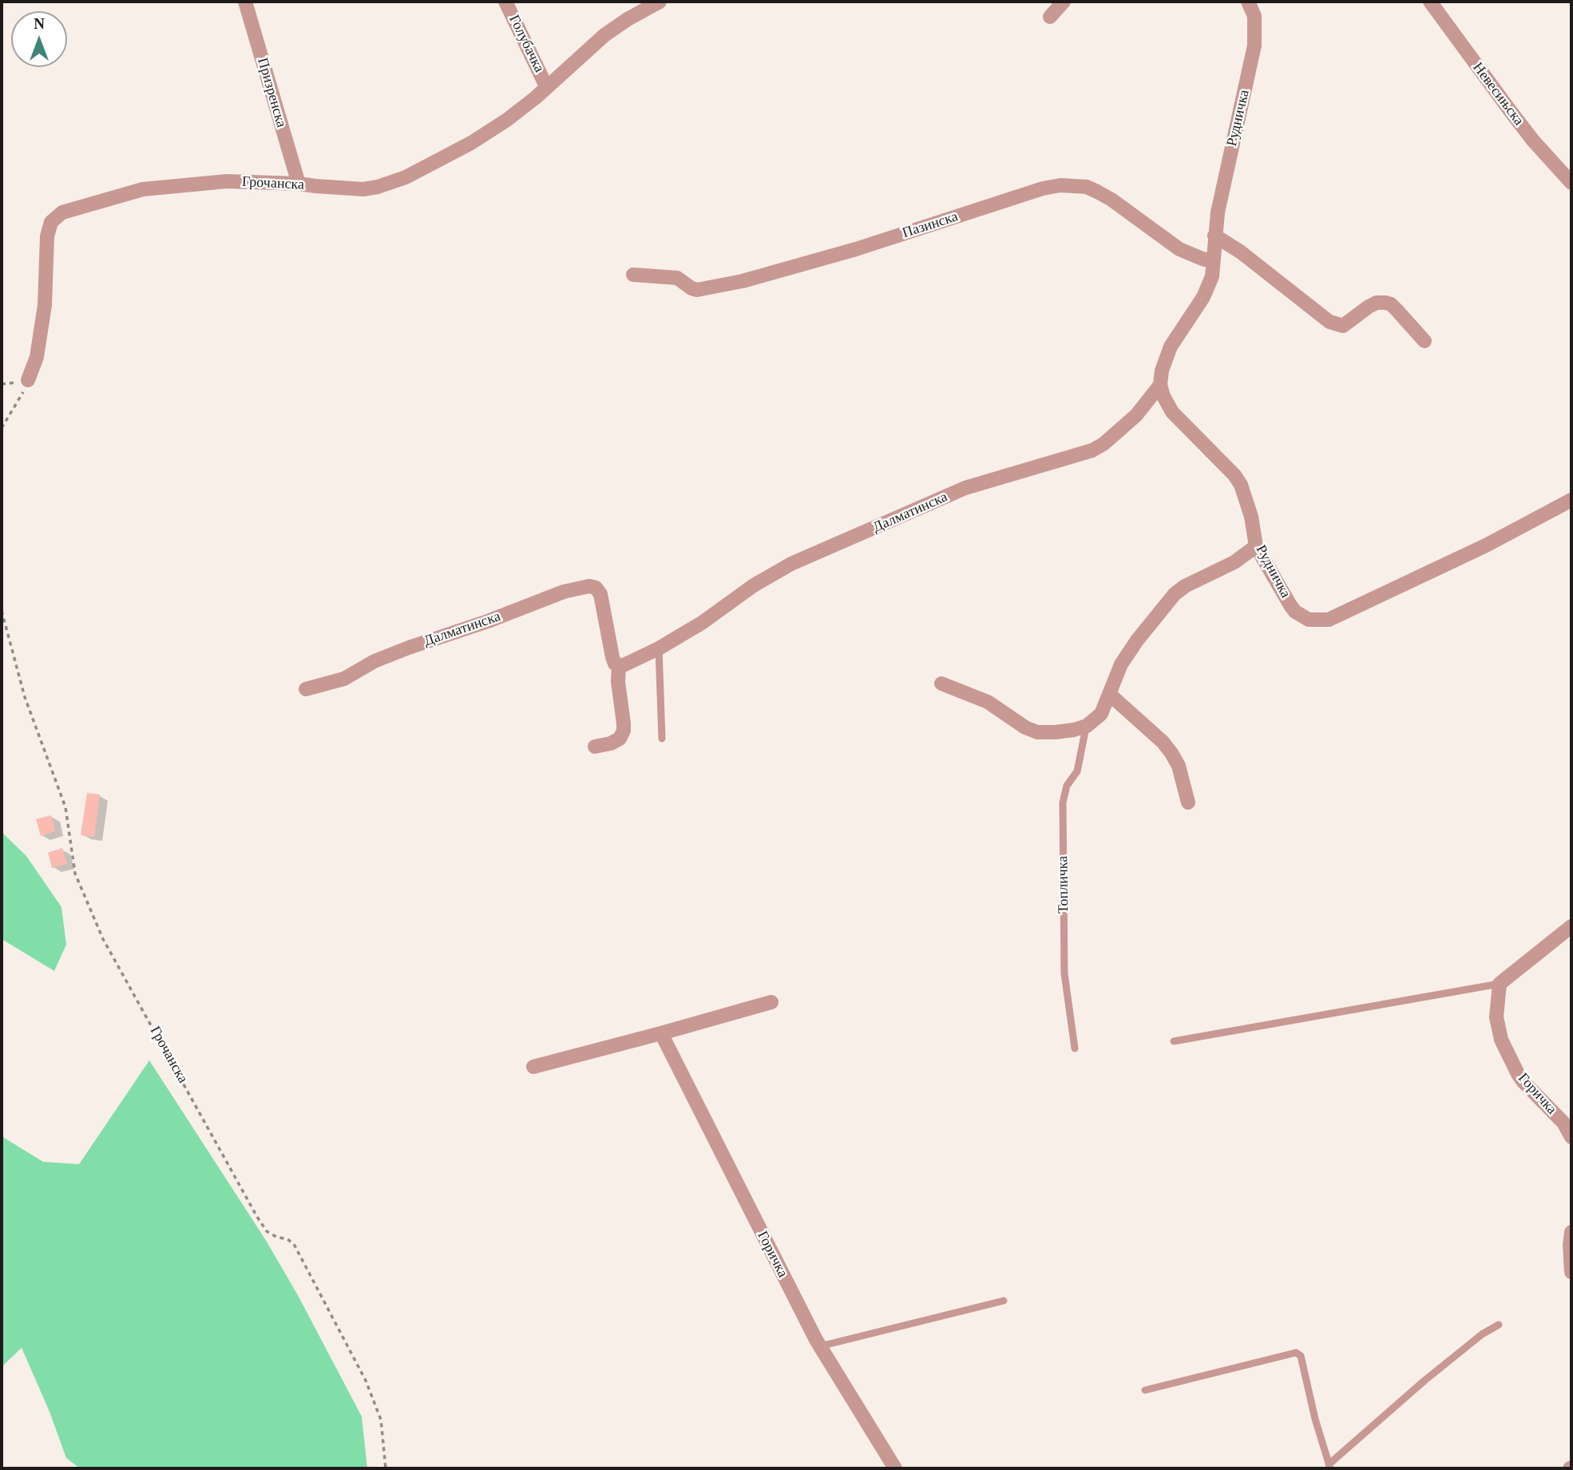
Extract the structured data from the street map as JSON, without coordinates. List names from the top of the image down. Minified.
{"streets":{"street":["Голубачка","Призренска","Невесињска","Рудничка","Грочанска","Пазинска","Далматинска","Топличка","Горичка"]},"crossings":[["Голубачка","Грочанска"],["Призренска","Грочанска"],["Рудничка","Пазинска"],["Рудничка","Далматинска"],["Рудничка","Топличка"]],"north":"top"}
